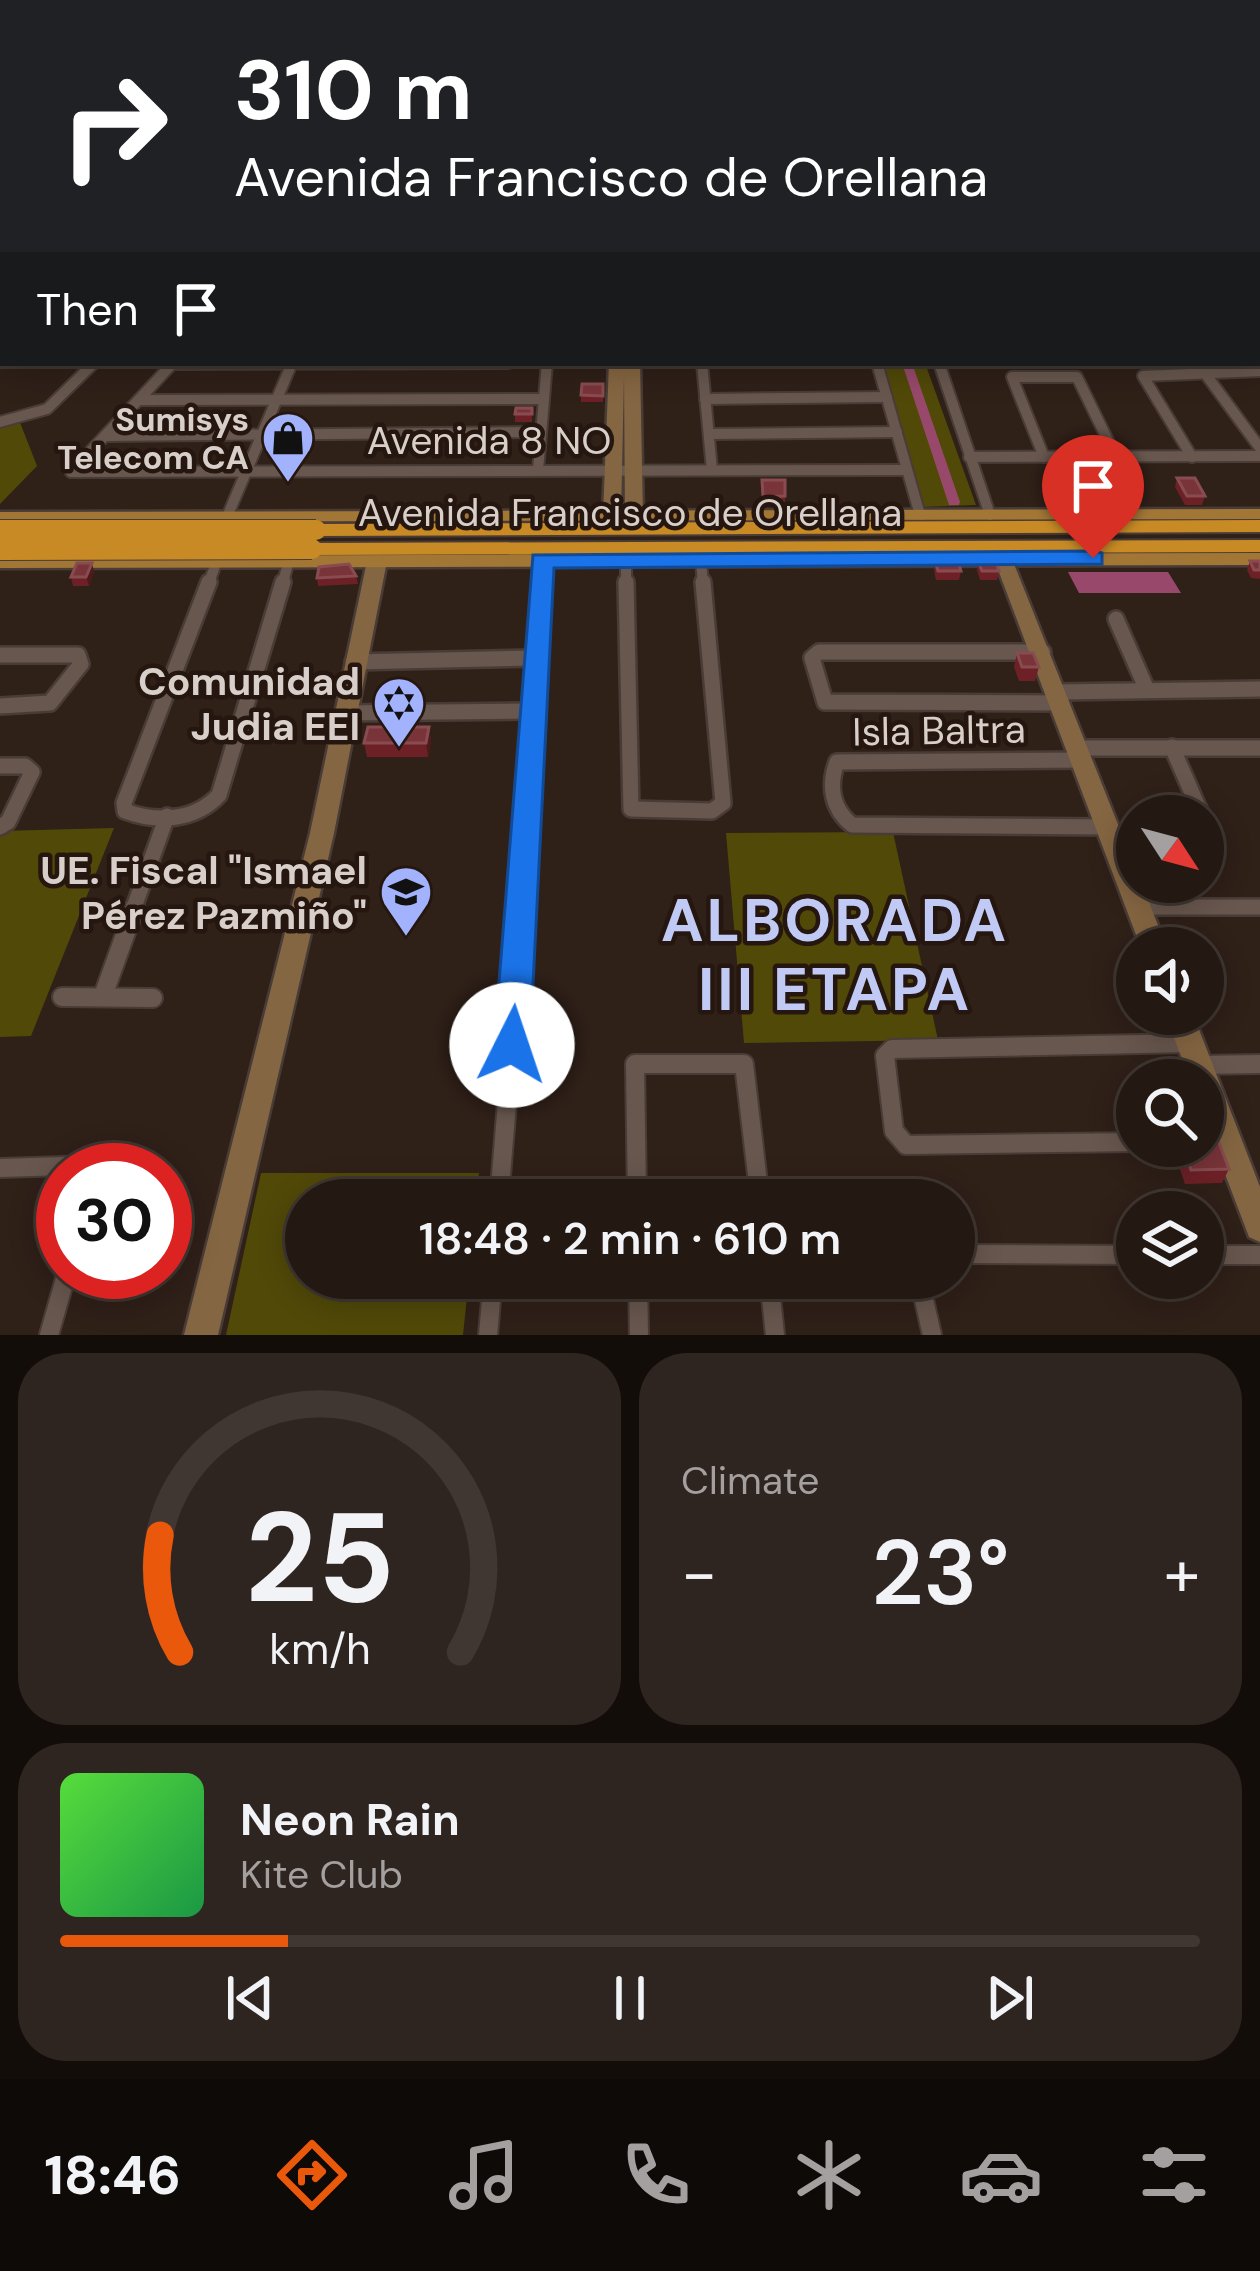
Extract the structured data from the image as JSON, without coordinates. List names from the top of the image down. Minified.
{"streets":{"highway":["Avenida Francisco de Orellana"],"street":["Avenida 8 NO","Isla Baltra"]},"districts":["ALBORADA III ETAPA"],"places":{"shop":["Sumisys Telecom CA"],"synagogue":["Comunidad Judia EEI"],"school or university":["UE. Fiscal \"Ismael Pérez Pazmiño\""]},"north":"bottom right","page":{"turn":["310 m","Avenida Francisco de Orellana"],"then":"Then","limit":"30","trip":"18:48 · 2 min · 610 m","tile":"Climate","heat":["−","23°","+"],"song":["Neon Rain","Kite Club"],"tabs":"18:46","gauge":["25","km/h"]}}
